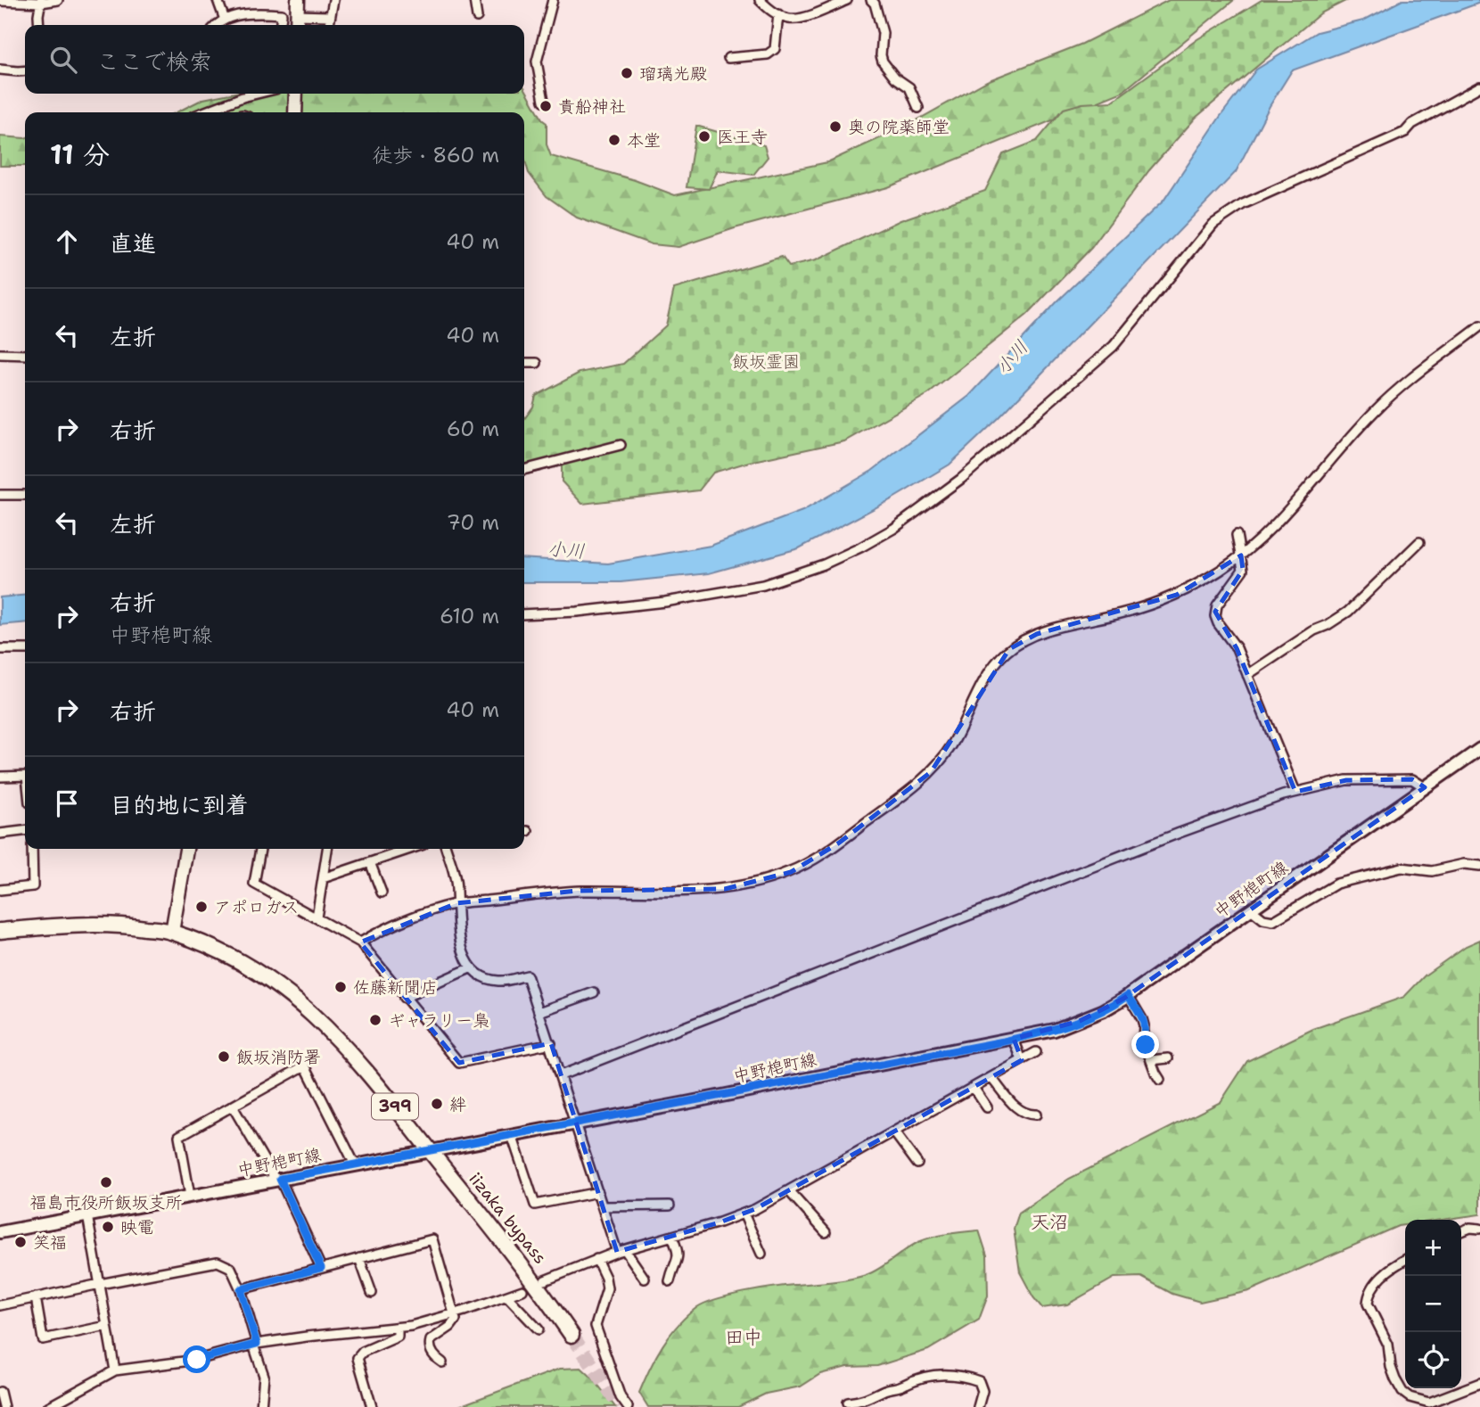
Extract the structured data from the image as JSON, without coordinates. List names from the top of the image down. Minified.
{"streets":{"highway":["399","iizaka bypass"],"main road":["中野梍町線"]},"crossings":[["中野梍町線","iizaka bypass"]],"districts":["天沼","田中"],"water":["小川"],"parks":["飯坂霊園"],"places":["瑠璃光殿","貴船神社","奥の院薬師堂","医王寺","本堂","アポロガス","佐藤新聞店","ギャラリー梟","飯坂消防署","絆","福島市役所飯坂支所","映電","笑福"],"page":{"search":"ここで検索","heading":["11 分","徒歩 · 860 m"],"list":[["直進","40 m"],["左折","40 m"],["右折","60 m"],["左折","70 m"],["右折","中野梍町線","610 m"],["右折","40 m"],"目的地に到着"],"map_buttons":["+","−"]}}
